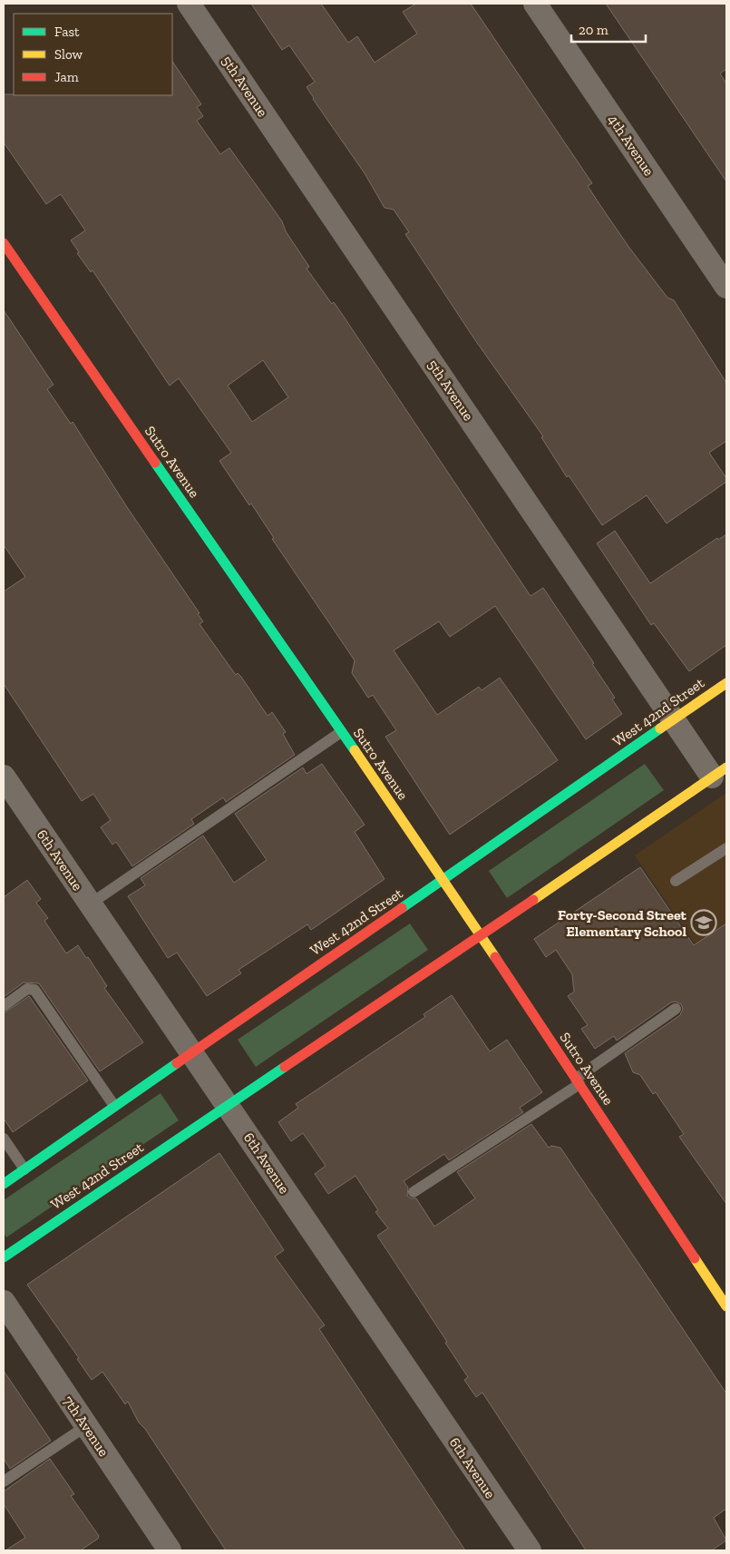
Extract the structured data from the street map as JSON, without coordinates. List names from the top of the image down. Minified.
{"streets":{"street":["5th Avenue","4th Avenue","Sutro Avenue","West 42nd Street","6th Avenue","7th Avenue"]},"crossings":[["5th Avenue","West 42nd Street"],["Sutro Avenue","West 42nd Street"],["West 42nd Street","6th Avenue"]],"places":{"school or university":["Forty-Second Street Elementary School"]},"legend":["Fast","Slow","Jam"],"scale_bar":"20 m"}
